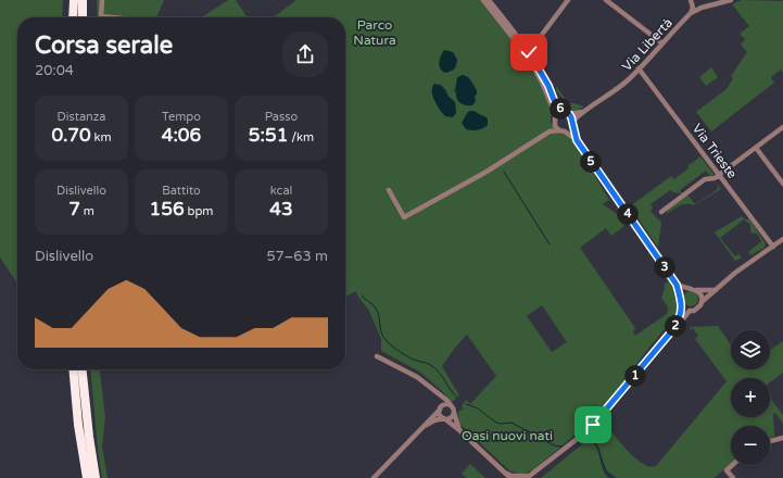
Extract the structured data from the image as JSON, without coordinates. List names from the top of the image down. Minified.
{"streets":{"street":["Via Libertà","Via Trieste"]},"crossings":[["Via Libertà","Via Trieste"]],"parks":["Parco Natura","Oasi nuovi nati"],"page":{"heading":["Corsa serale","20:04"],"stats":[["Distanza","0.70 km"],["Tempo","4:06"],["Passo","5:51 /km"],["Dislivello","7 m"],["Battito","156 bpm"],["kcal","43"]],"pins":["6","5","4","3","2","1"],"chart":["Dislivello","57–63 m"],"map_buttons":["+","−"]}}
